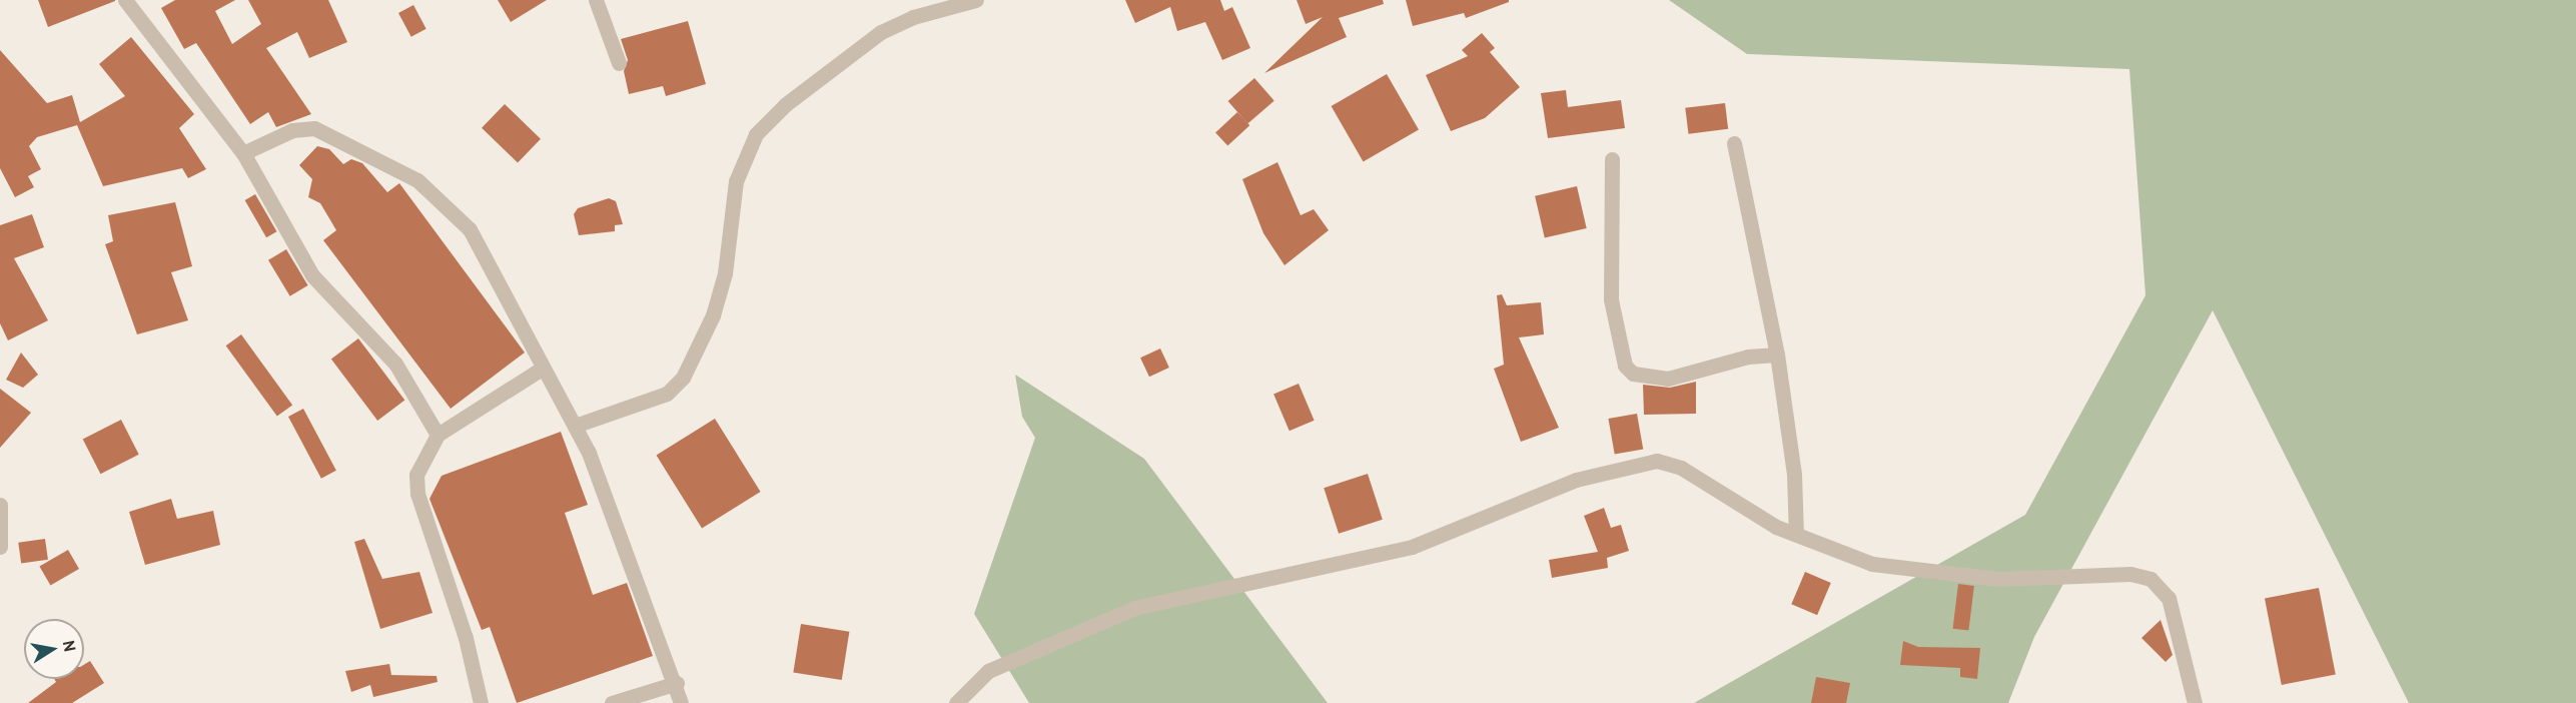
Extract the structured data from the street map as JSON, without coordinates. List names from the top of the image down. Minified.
{"north":"right"}
